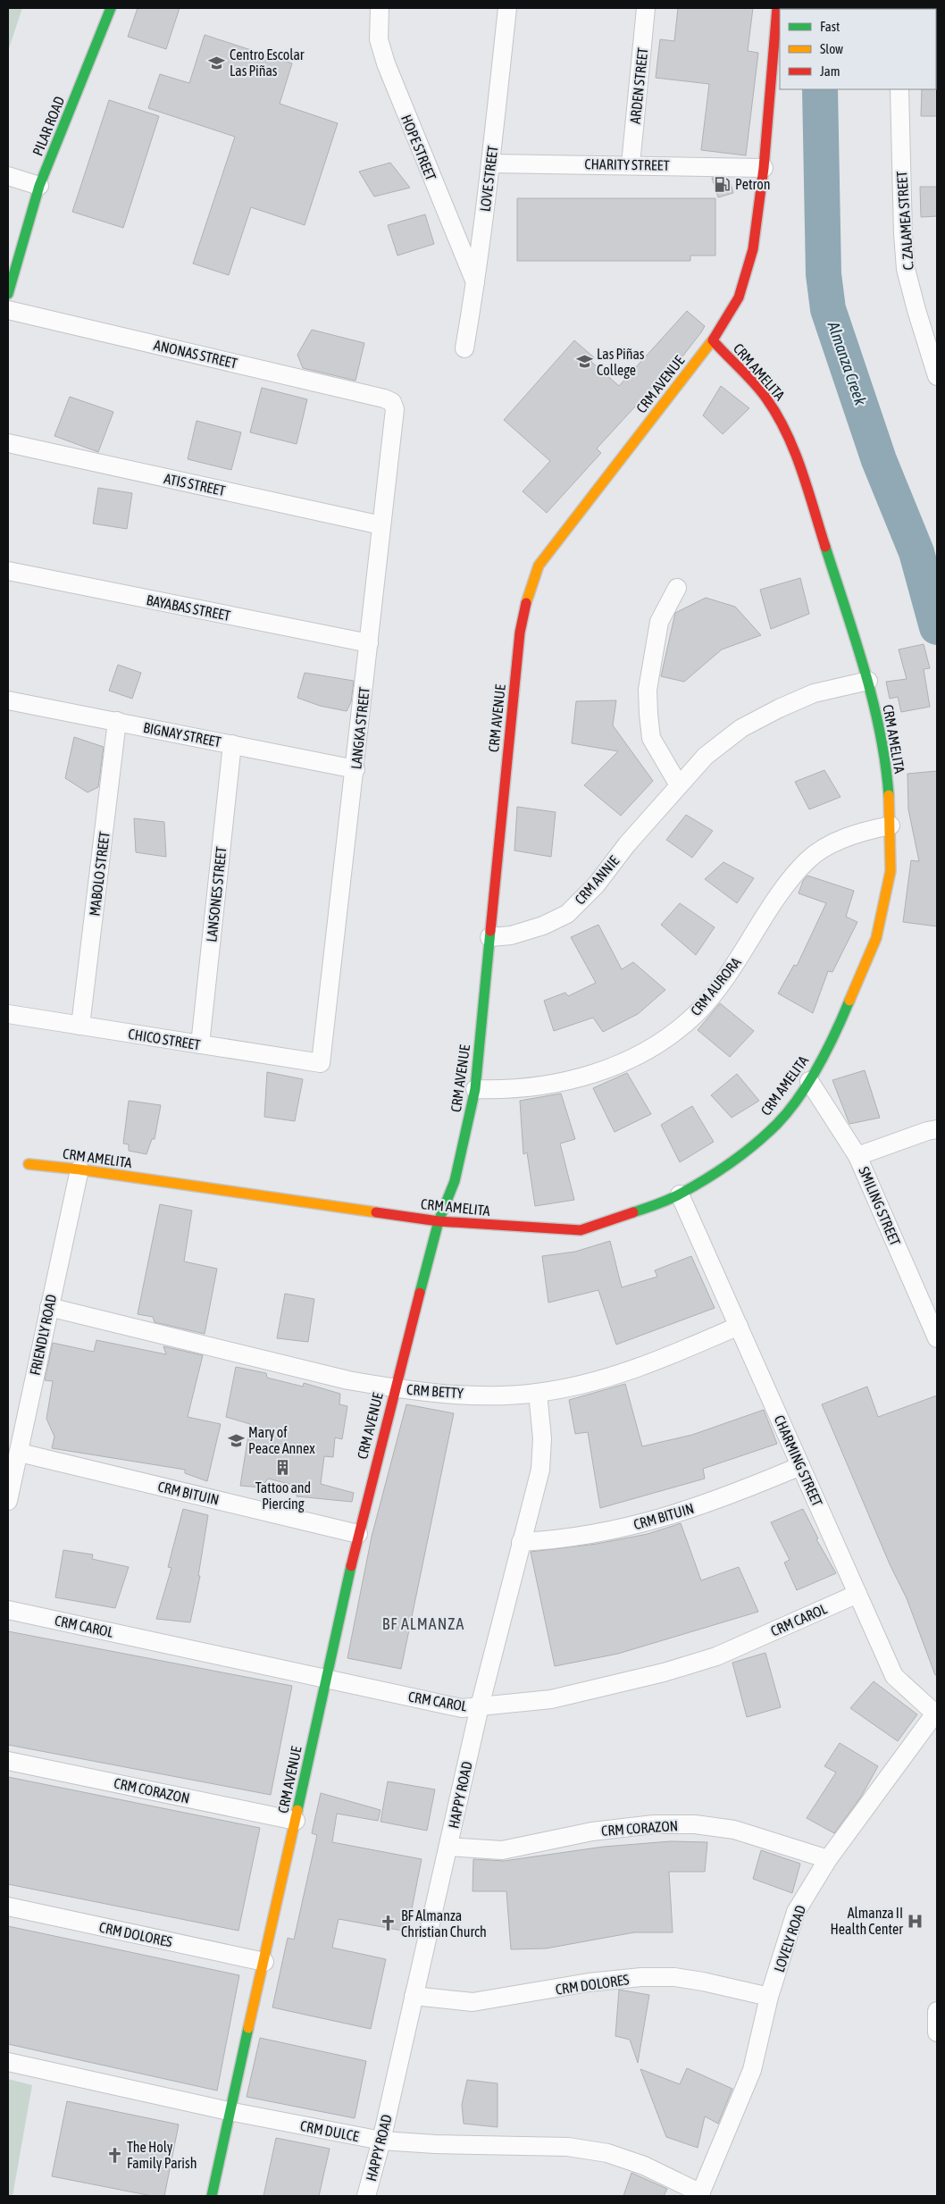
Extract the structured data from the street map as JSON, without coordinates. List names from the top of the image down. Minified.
{"streets":{"street":["ARDEN STREET","PILAR ROAD","HOPE STREET","CHARITY STREET","LOVE STREET","C. ZALAMEA STREET","ANONAS STREET","CRM AMELITA","CRM AVENUE","ATIS STREET","BAYABAS STREET","LANGKA STREET","BIGNAY STREET","MABOLO STREET","CRM ANNIE","LANSONES STREET","CRM AURORA","CHICO STREET","SMILING STREET","FRIENDLY ROAD","CRM BETTY","CHARMING STREET","CRM BITUIN","CRM CAROL","CRM CORAZON","HAPPY ROAD","CRM DOLORES","LOVELY ROAD","CRM DULCE"]},"crossings":[["ARDEN STREET","CHARITY STREET"],["HOPE STREET","LOVE STREET"],["CHARITY STREET","LOVE STREET"],["CHARITY STREET","CRM AVENUE"],["ANONAS STREET","LANGKA STREET"],["CRM AMELITA","CRM AVENUE"],["CRM AMELITA","CRM ANNIE"],["CRM AMELITA","CRM AURORA"],["CRM AMELITA","SMILING STREET"],["CRM AMELITA","FRIENDLY ROAD"],["CRM AMELITA","CHARMING STREET"],["CRM AVENUE","CRM ANNIE"],["CRM AVENUE","CRM AURORA"],["CRM AVENUE","CRM BETTY"],["CRM AVENUE","CRM BITUIN"],["CRM AVENUE","CRM CAROL"],["CRM AVENUE","CRM CORAZON"],["CRM AVENUE","CRM DOLORES"],["CRM AVENUE","CRM DULCE"],["ATIS STREET","LANGKA STREET"],["BAYABAS STREET","LANGKA STREET"],["LANGKA STREET","BIGNAY STREET"],["LANGKA STREET","CHICO STREET"],["BIGNAY STREET","MABOLO STREET"],["BIGNAY STREET","LANSONES STREET"],["MABOLO STREET","CHICO STREET"],["LANSONES STREET","CHICO STREET"],["FRIENDLY ROAD","CRM BETTY"],["FRIENDLY ROAD","CRM BITUIN"],["CRM BETTY","CHARMING STREET"],["CRM BETTY","HAPPY ROAD"],["CHARMING STREET","CRM BITUIN"],["CHARMING STREET","CRM CAROL"],["CHARMING STREET","LOVELY ROAD"],["CRM BITUIN","HAPPY ROAD"],["CRM CAROL","HAPPY ROAD"],["CRM CORAZON","HAPPY ROAD"],["CRM CORAZON","LOVELY ROAD"],["HAPPY ROAD","CRM DOLORES"],["HAPPY ROAD","CRM DULCE"],["CRM DOLORES","LOVELY ROAD"],["LOVELY ROAD","CRM DULCE"]],"districts":["BF ALMANZA"],"water":["Almanza Creek"],"places":{"school or university":["Centro Escolar Las Piñas","Las Piñas College","Mary of Peace Annex"],"fuel station":["Petron"],"building":["Tattoo and Piercing"],"hospital":["Almanza II Health Center"],"church":["BF Almanza Christian Church","The Holy Family Parish"]},"legend":["Fast","Slow","Jam"]}
